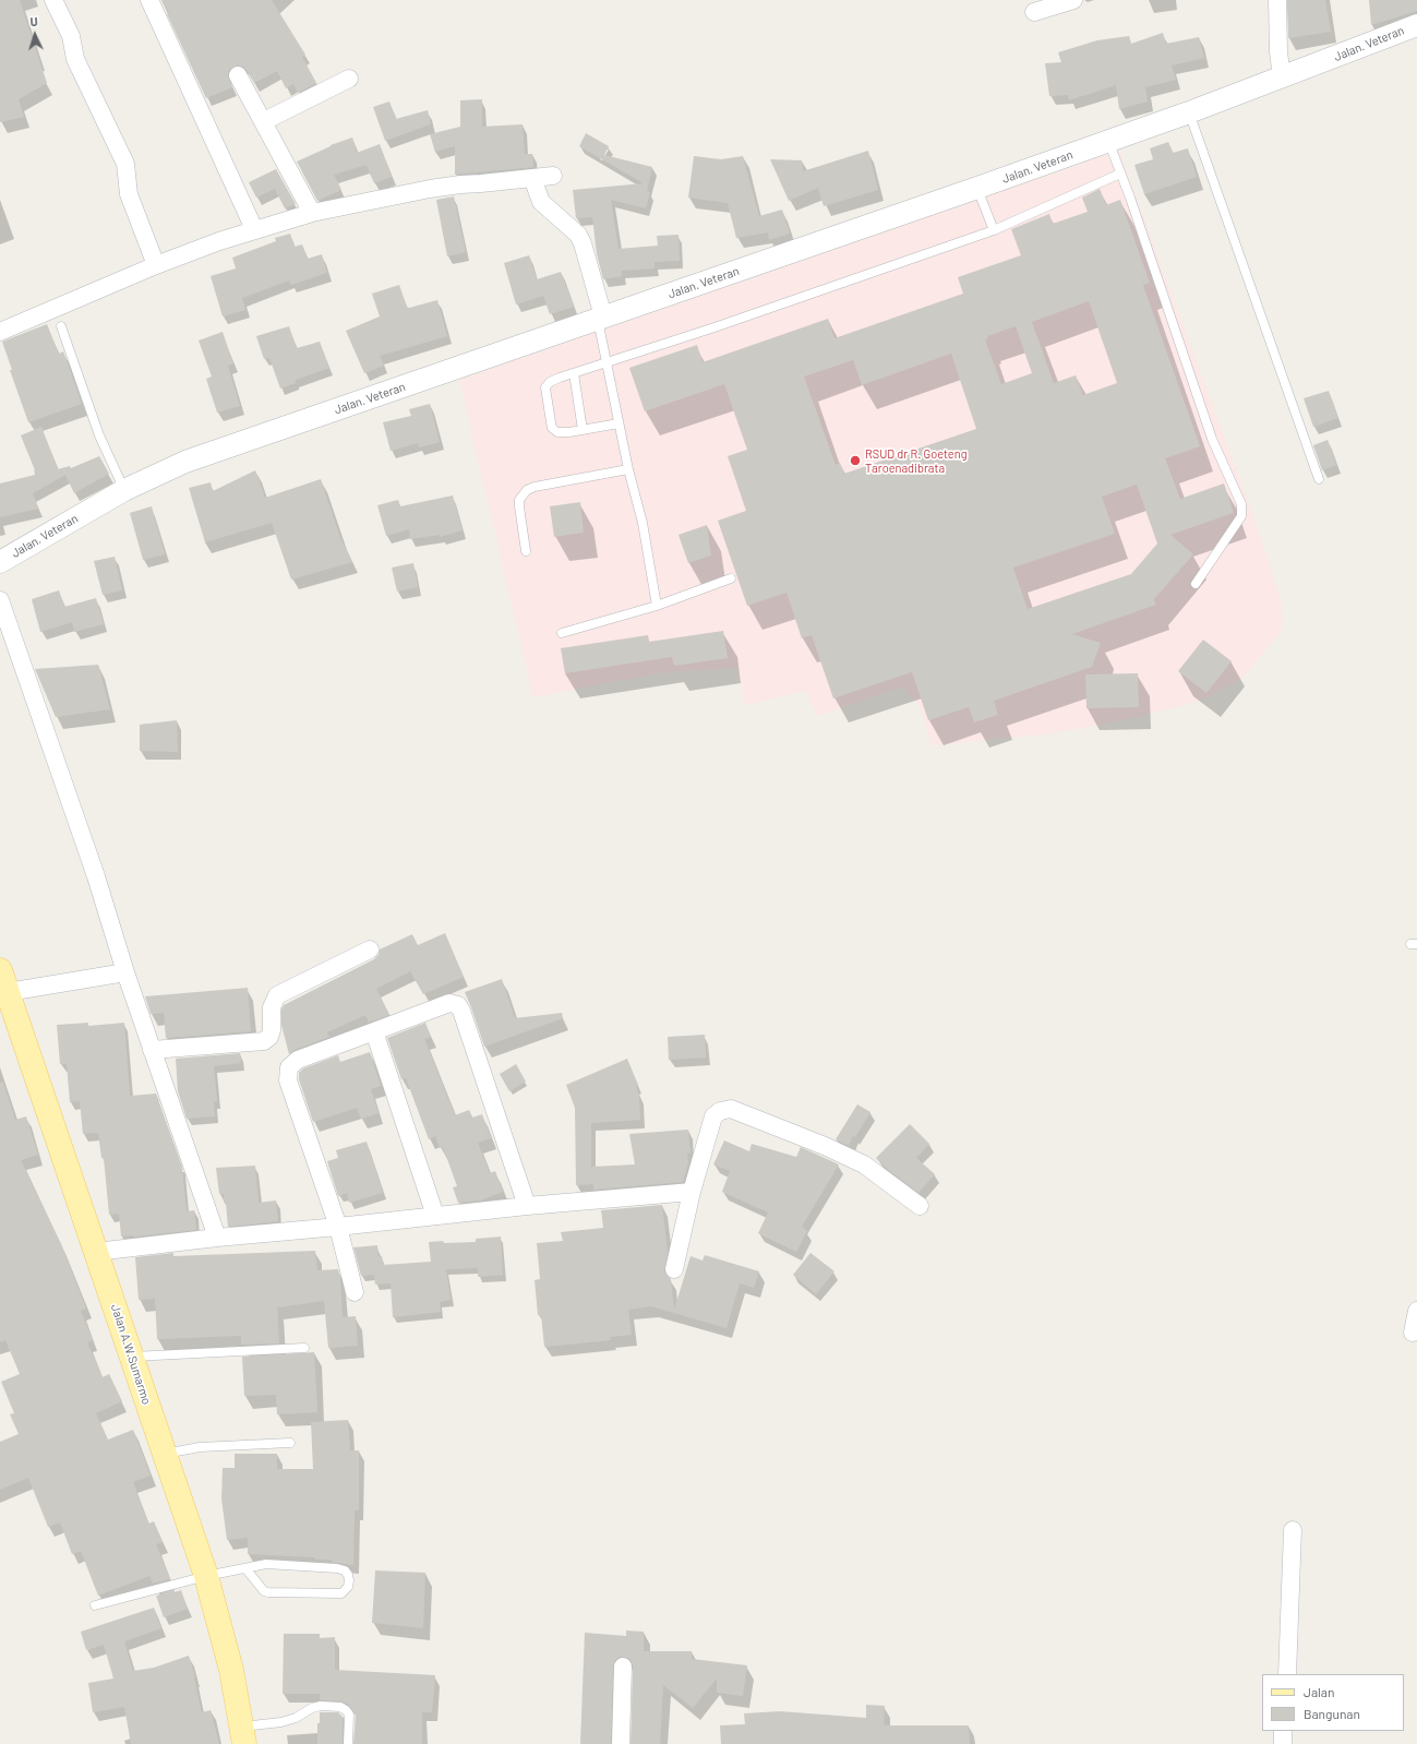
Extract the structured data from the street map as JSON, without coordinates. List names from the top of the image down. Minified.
{"streets":{"main road":["Jalan A.W.Sumarmo"],"street":["Jalan. Veteran"]},"places":["RSUD dr R. Goeteng Taroenadibrata"],"legend":["Jalan","Bangunan"],"north":"top"}
